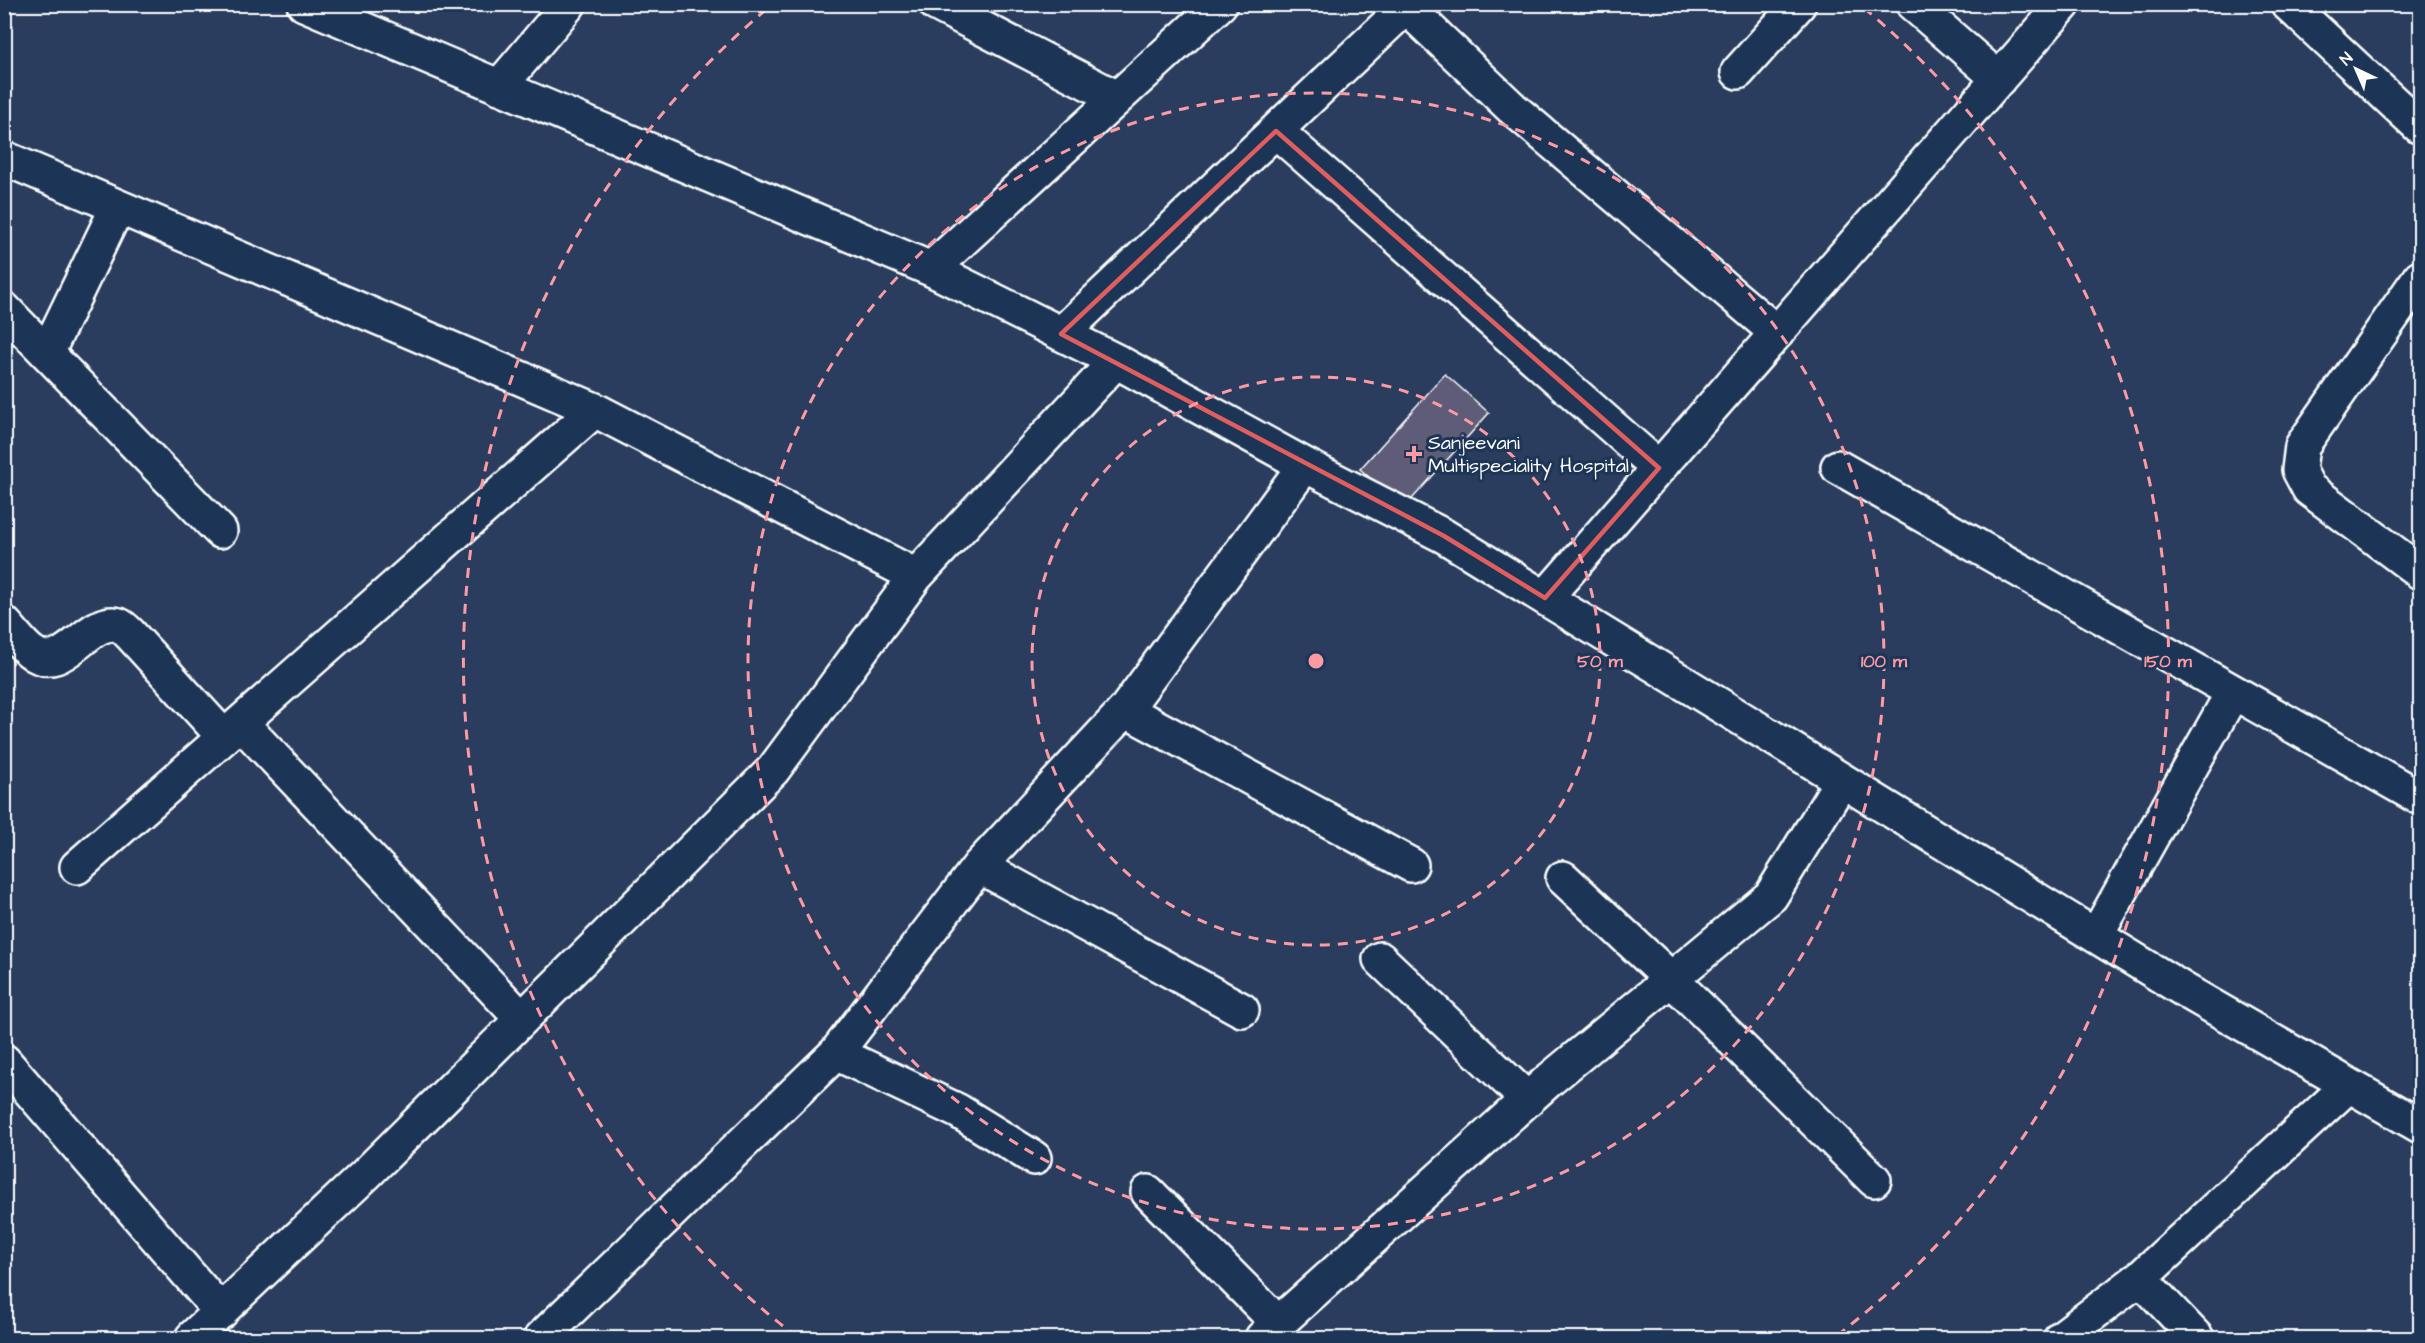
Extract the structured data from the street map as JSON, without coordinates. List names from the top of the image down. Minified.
{"places":{"health":["Sanjeevani Multispeciality Hospital"]},"north":"top left","rings":["50 m","100 m","150 m"]}
